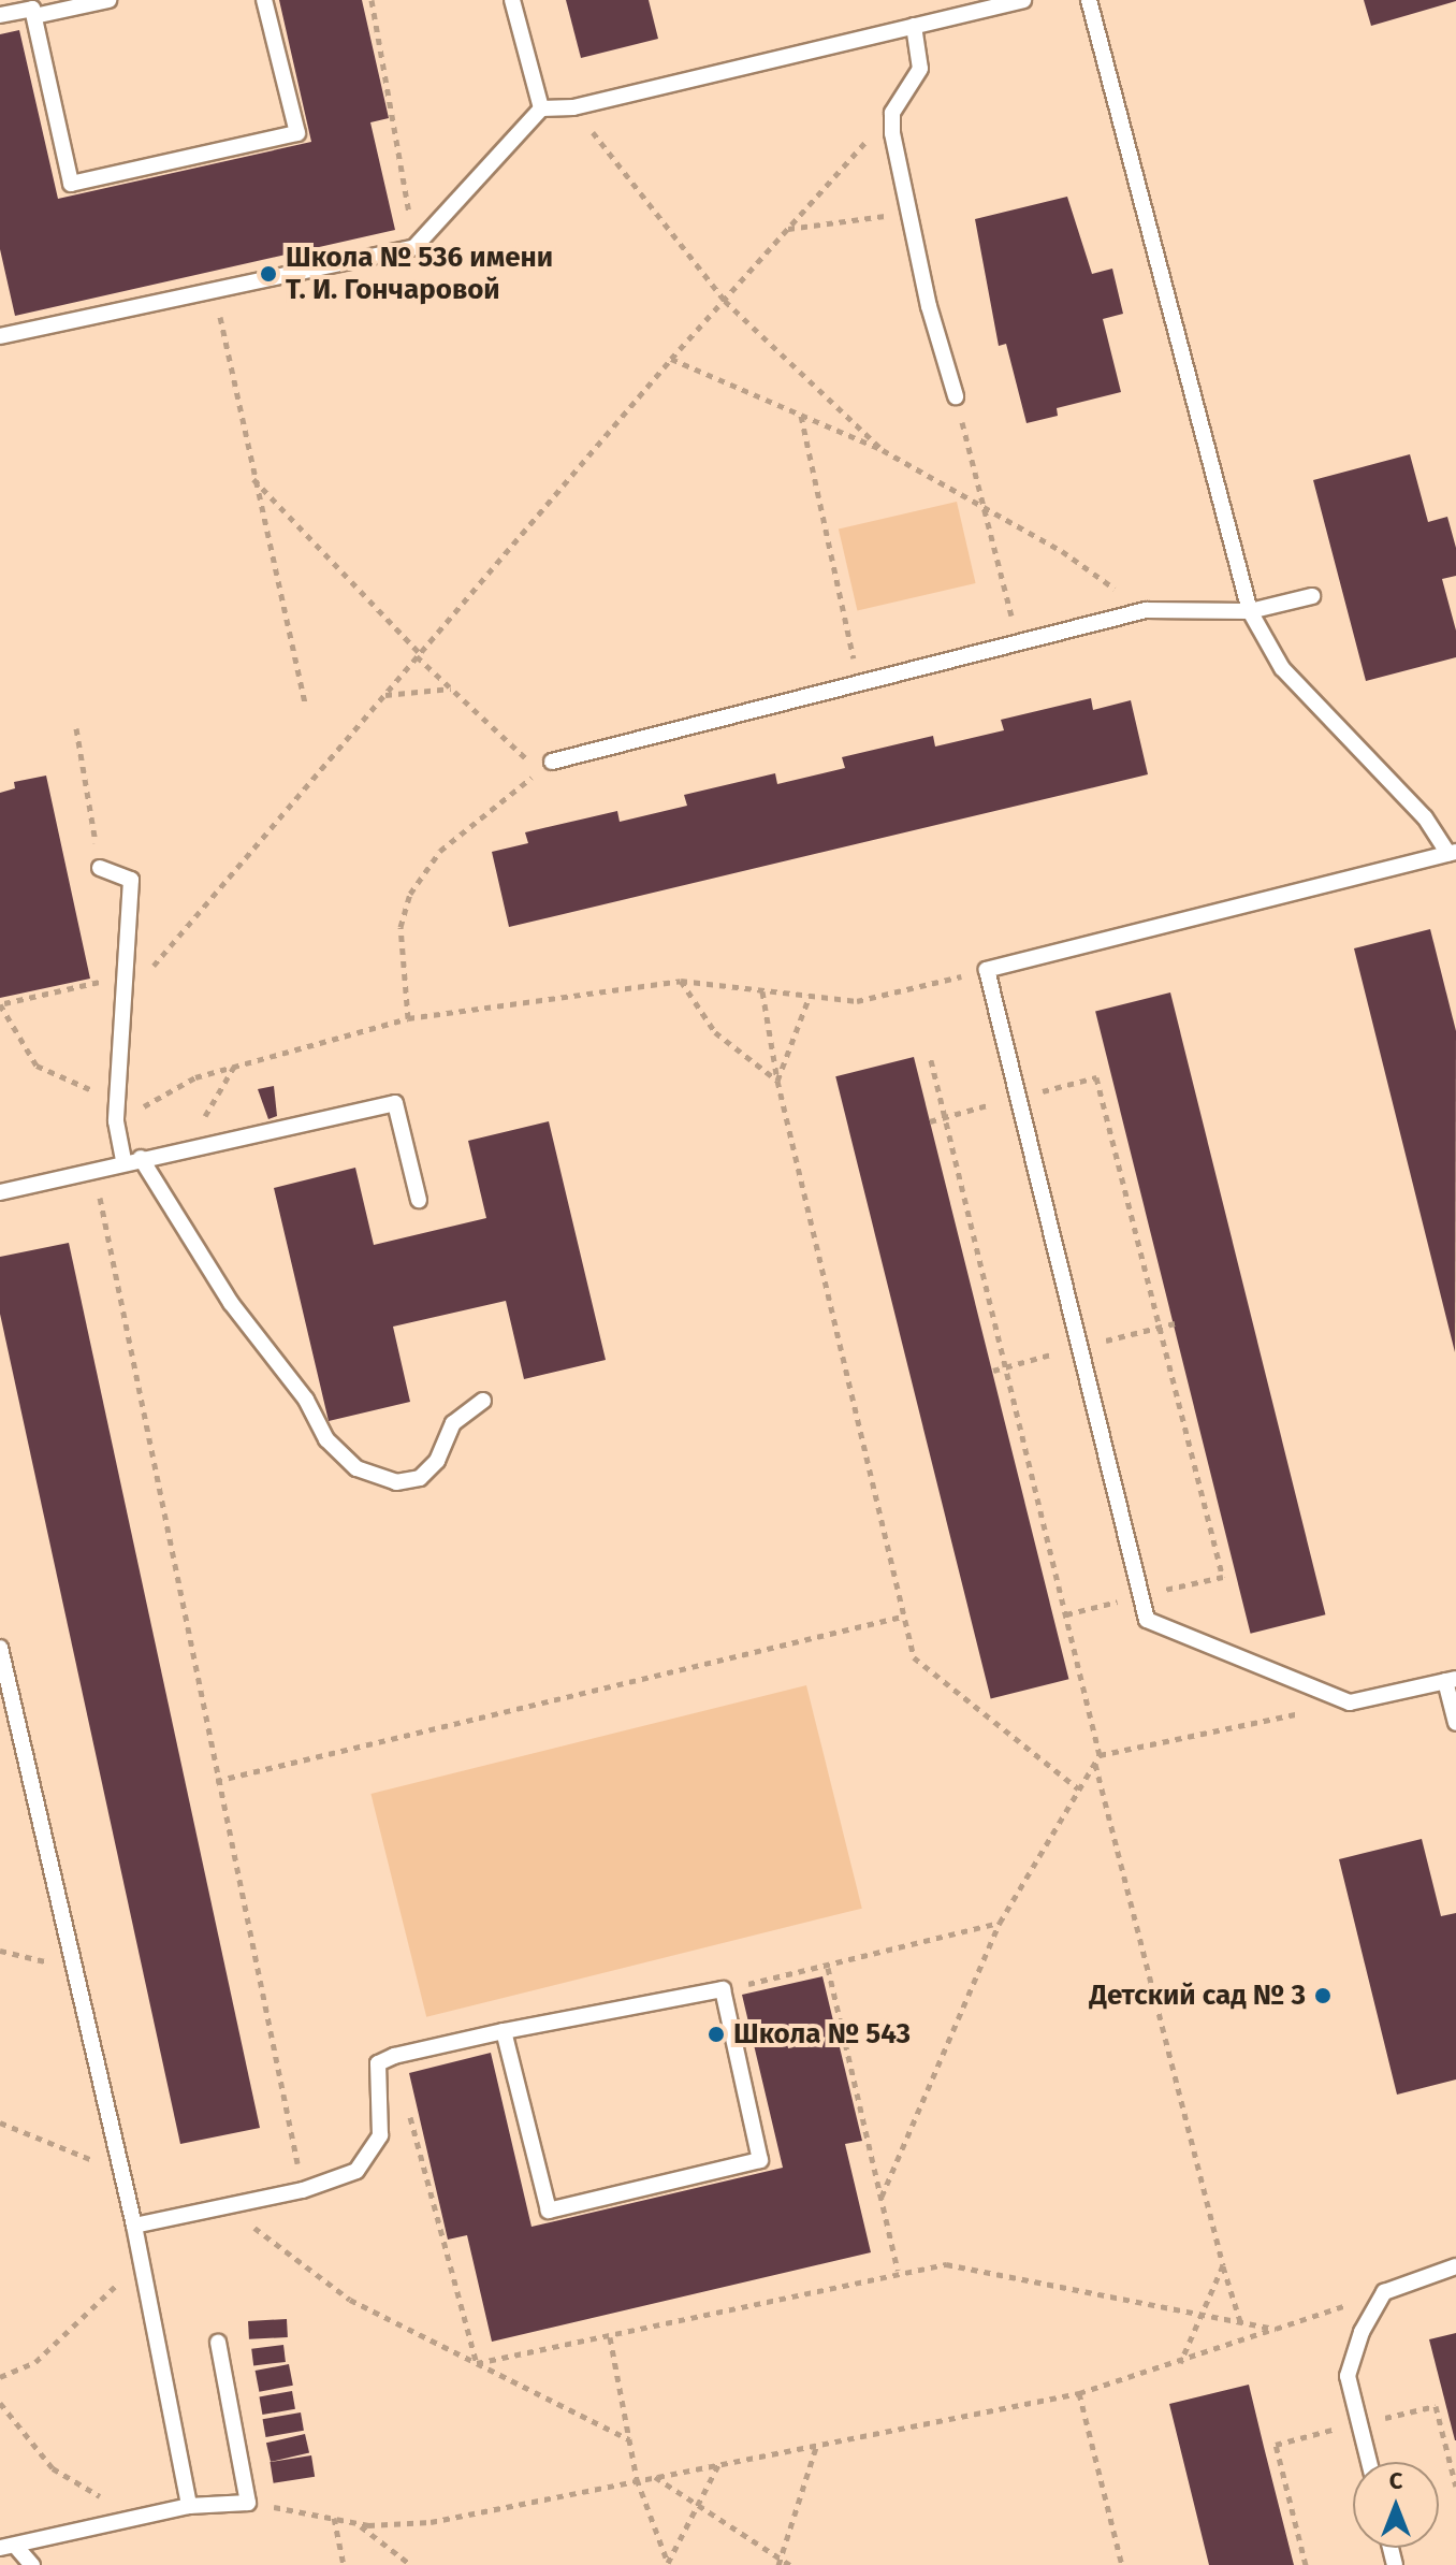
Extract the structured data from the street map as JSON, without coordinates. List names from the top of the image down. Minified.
{"places":["Школа № 536 имени Т. И. Гончаровой","Детский сад № 3","Школа № 543"],"north":"top"}
